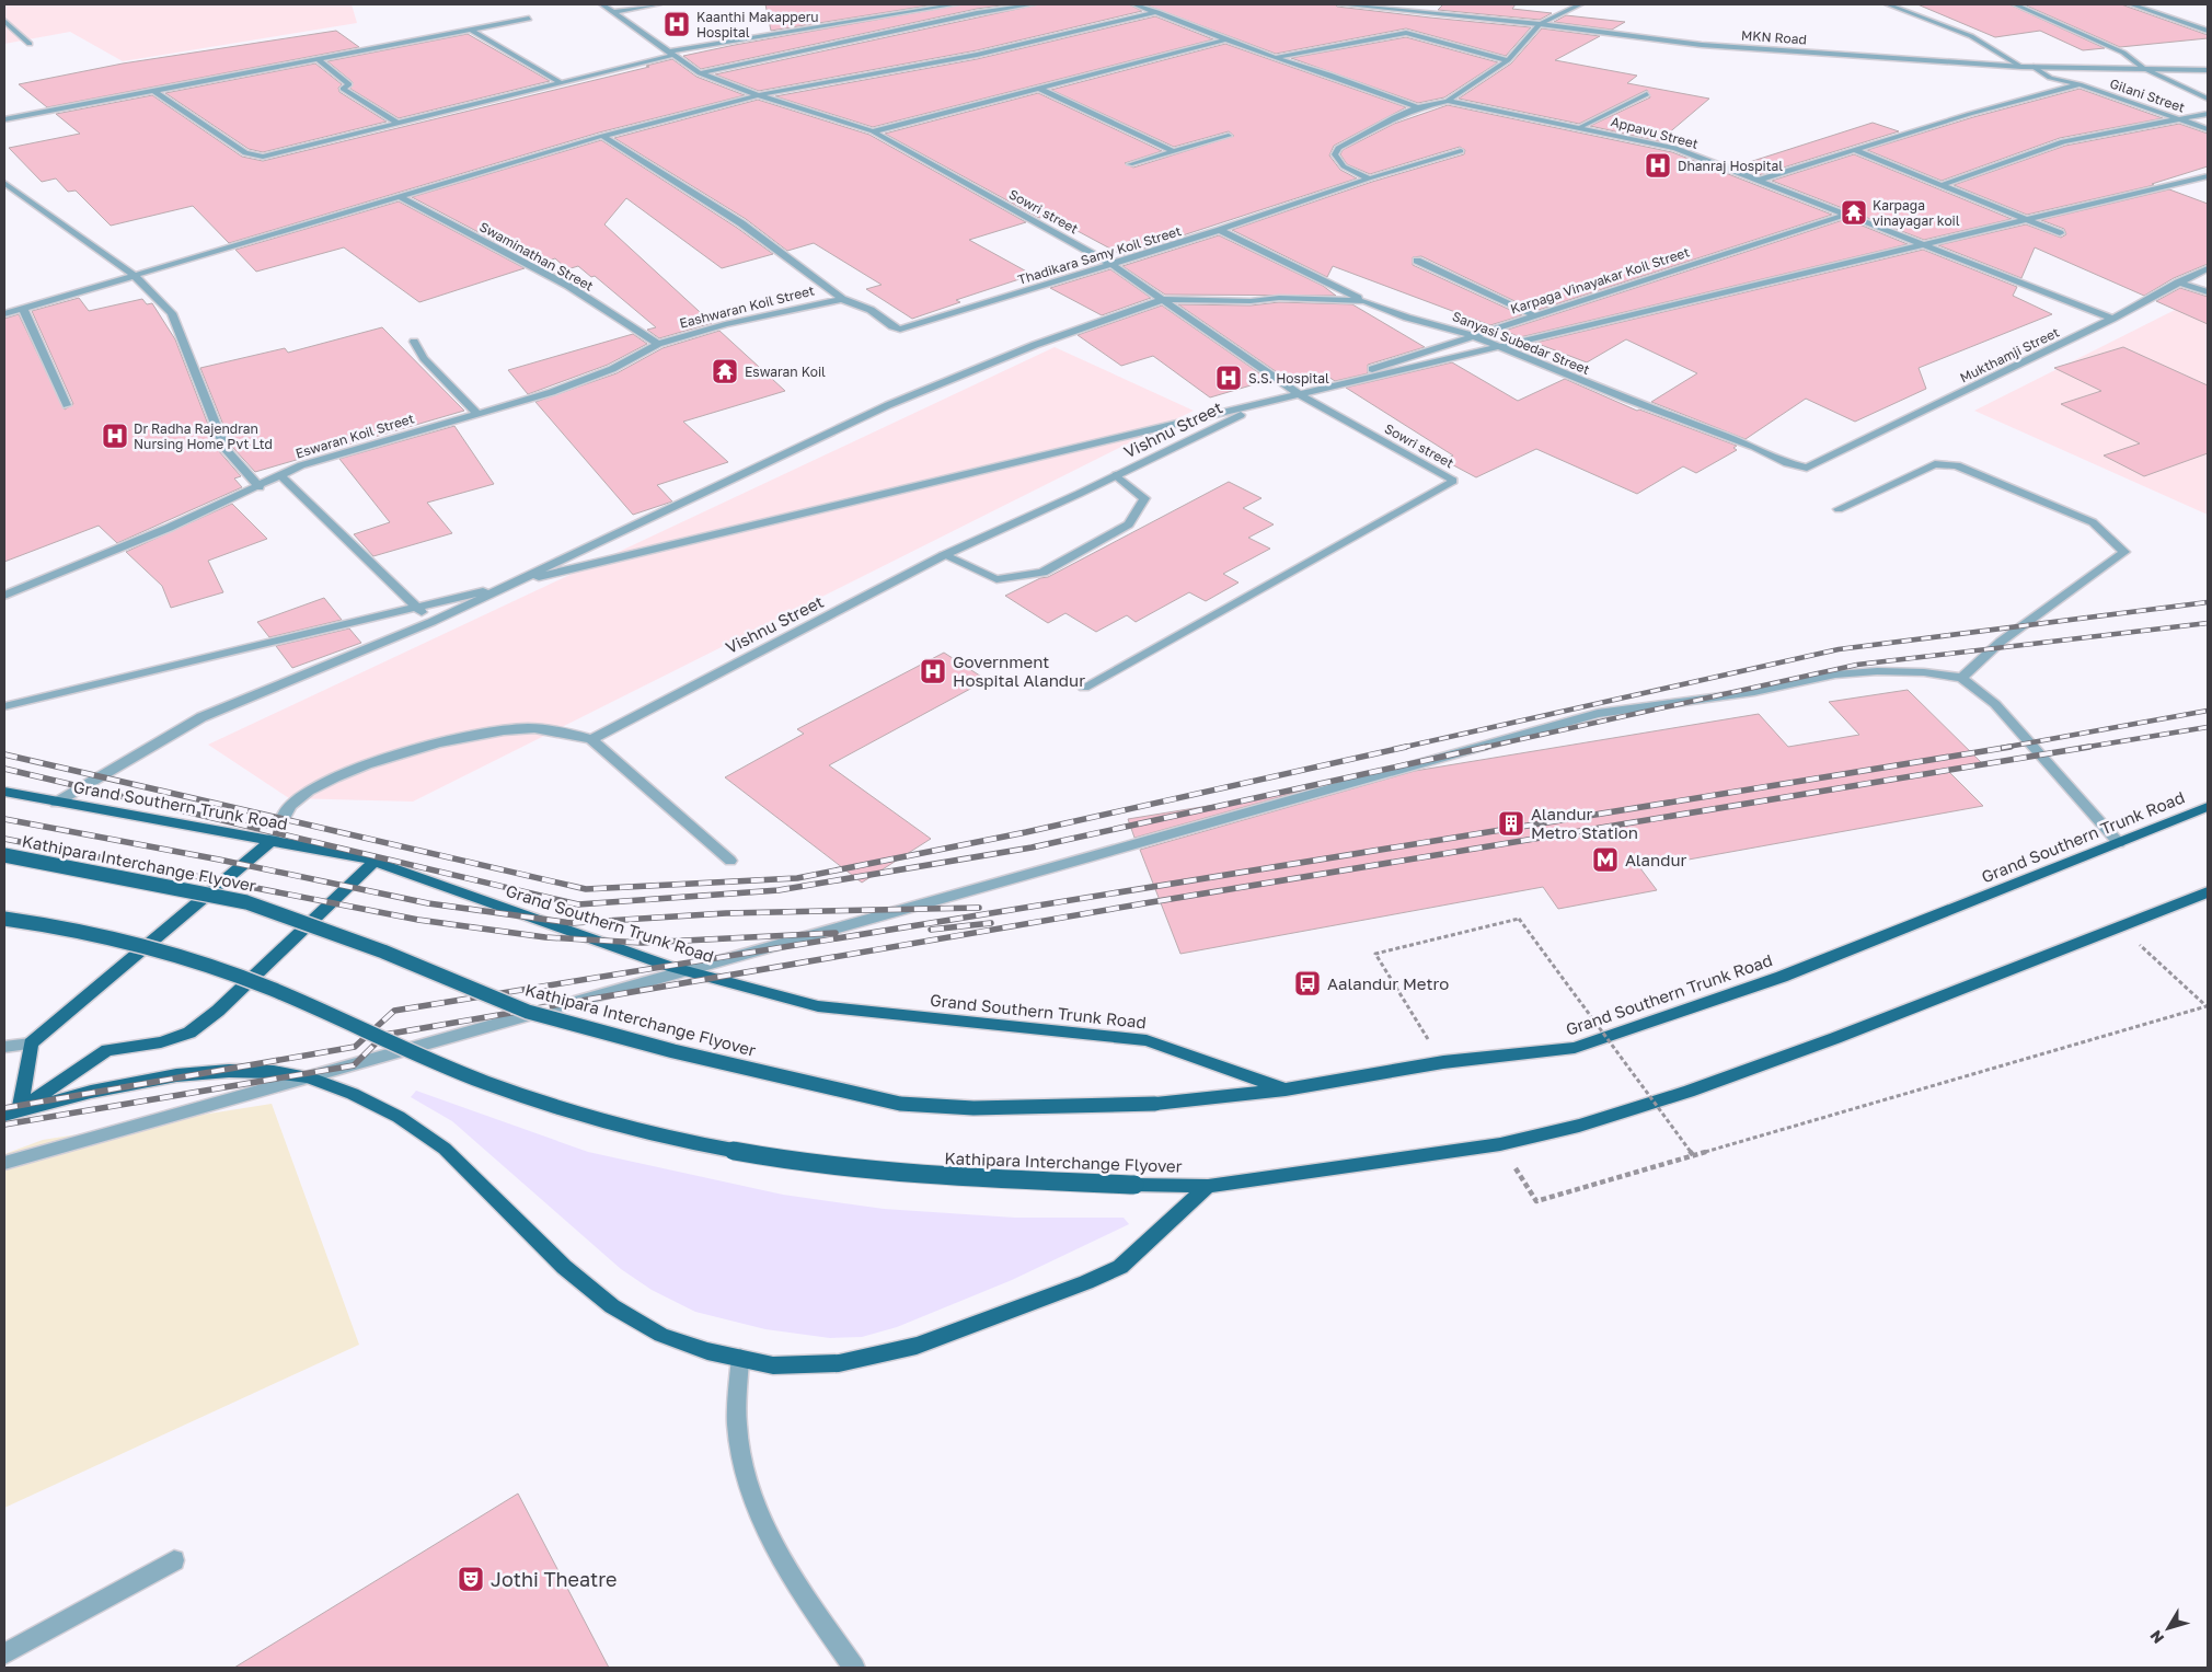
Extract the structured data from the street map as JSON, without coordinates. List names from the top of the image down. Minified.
{"streets":{"main road":["Grand Southern Trunk Road","Kathipara Interchange Flyover"],"street":["MKN Road","Gilani Street","Appavu Street","Sowri street","Thadikara Samy Koil Street","Swaminathan Street","Karpaga Vinayakar Koil Street","Eashwaran Koil Street","Sanyasi Subedar Street","Mukthamji Street","Vishnu Street","Eswaran Koil Street"]},"crossings":[["MKN Road","Gilani Street"],["Appavu Street","Karpaga Vinayakar Koil Street"],["Appavu Street","Mukthamji Street"],["Sowri street","Thadikara Samy Koil Street"],["Sowri street","Karpaga Vinayakar Koil Street"],["Sowri street","Sanyasi Subedar Street"],["Sowri street","Vishnu Street"],["Thadikara Samy Koil Street","Eashwaran Koil Street"],["Swaminathan Street","Eashwaran Koil Street"],["Swaminathan Street","Eswaran Koil Street"],["Karpaga Vinayakar Koil Street","Sanyasi Subedar Street"],["Karpaga Vinayakar Koil Street","Vishnu Street"],["Eashwaran Koil Street","Eswaran Koil Street"],["Sanyasi Subedar Street","Mukthamji Street"],["Grand Southern Trunk Road","Kathipara Interchange Flyover"]],"places":{"hospital":["Kaanthi Makapperu Hospital","Dhanraj Hospital","S.S. Hospital","Dr Radha Rajendran Nursing Home Pvt Ltd","Government Hospital Alandur"],"temple":["Karpaga vinayagar koil","Eswaran Koil"],"building":["Alandur Metro Station"],"metro station":["Alandur"],"bus stop":["Aalandur Metro"],"theatre":["Jothi Theatre"]},"north":"bottom left"}
